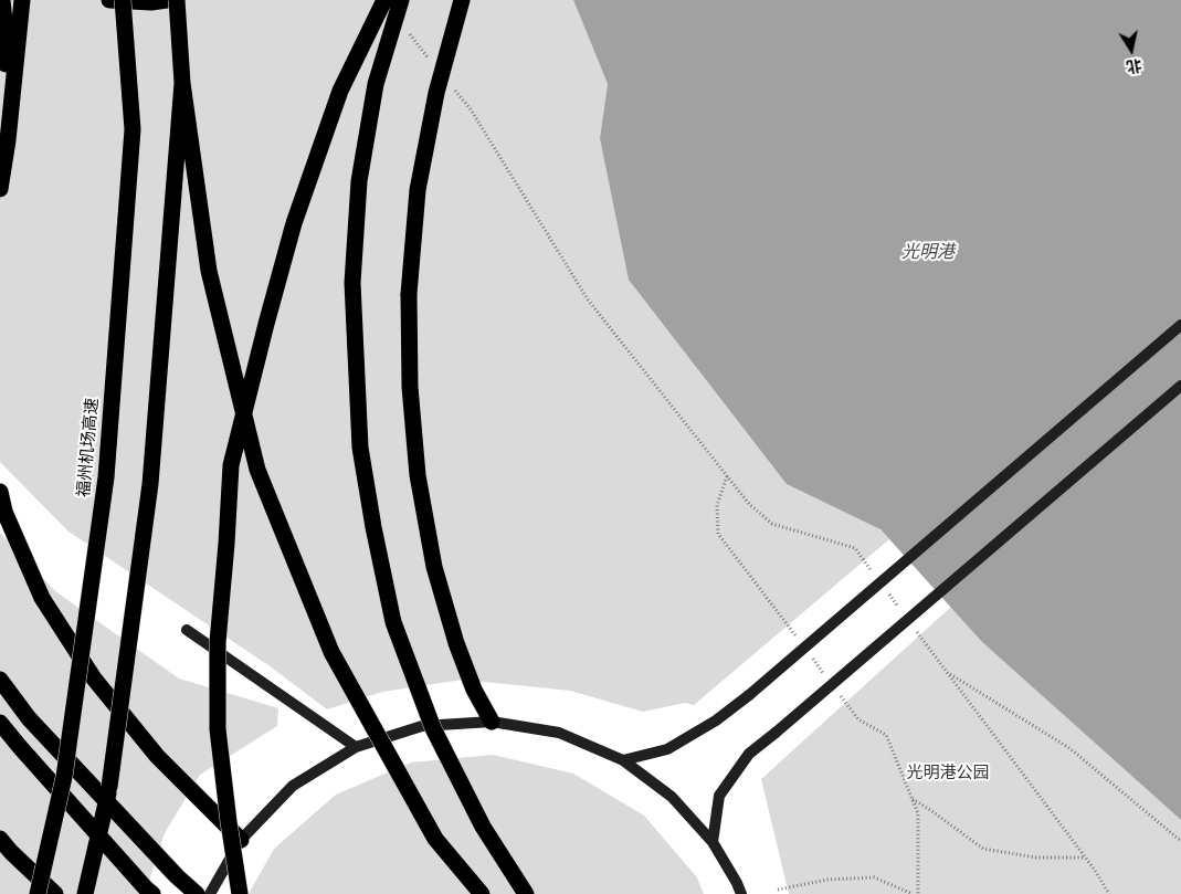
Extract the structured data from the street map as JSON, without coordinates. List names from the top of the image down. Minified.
{"streets":{"highway":["福州机场高速"]},"water":["光明港"],"parks":["光明港公园"],"north":"bottom"}
